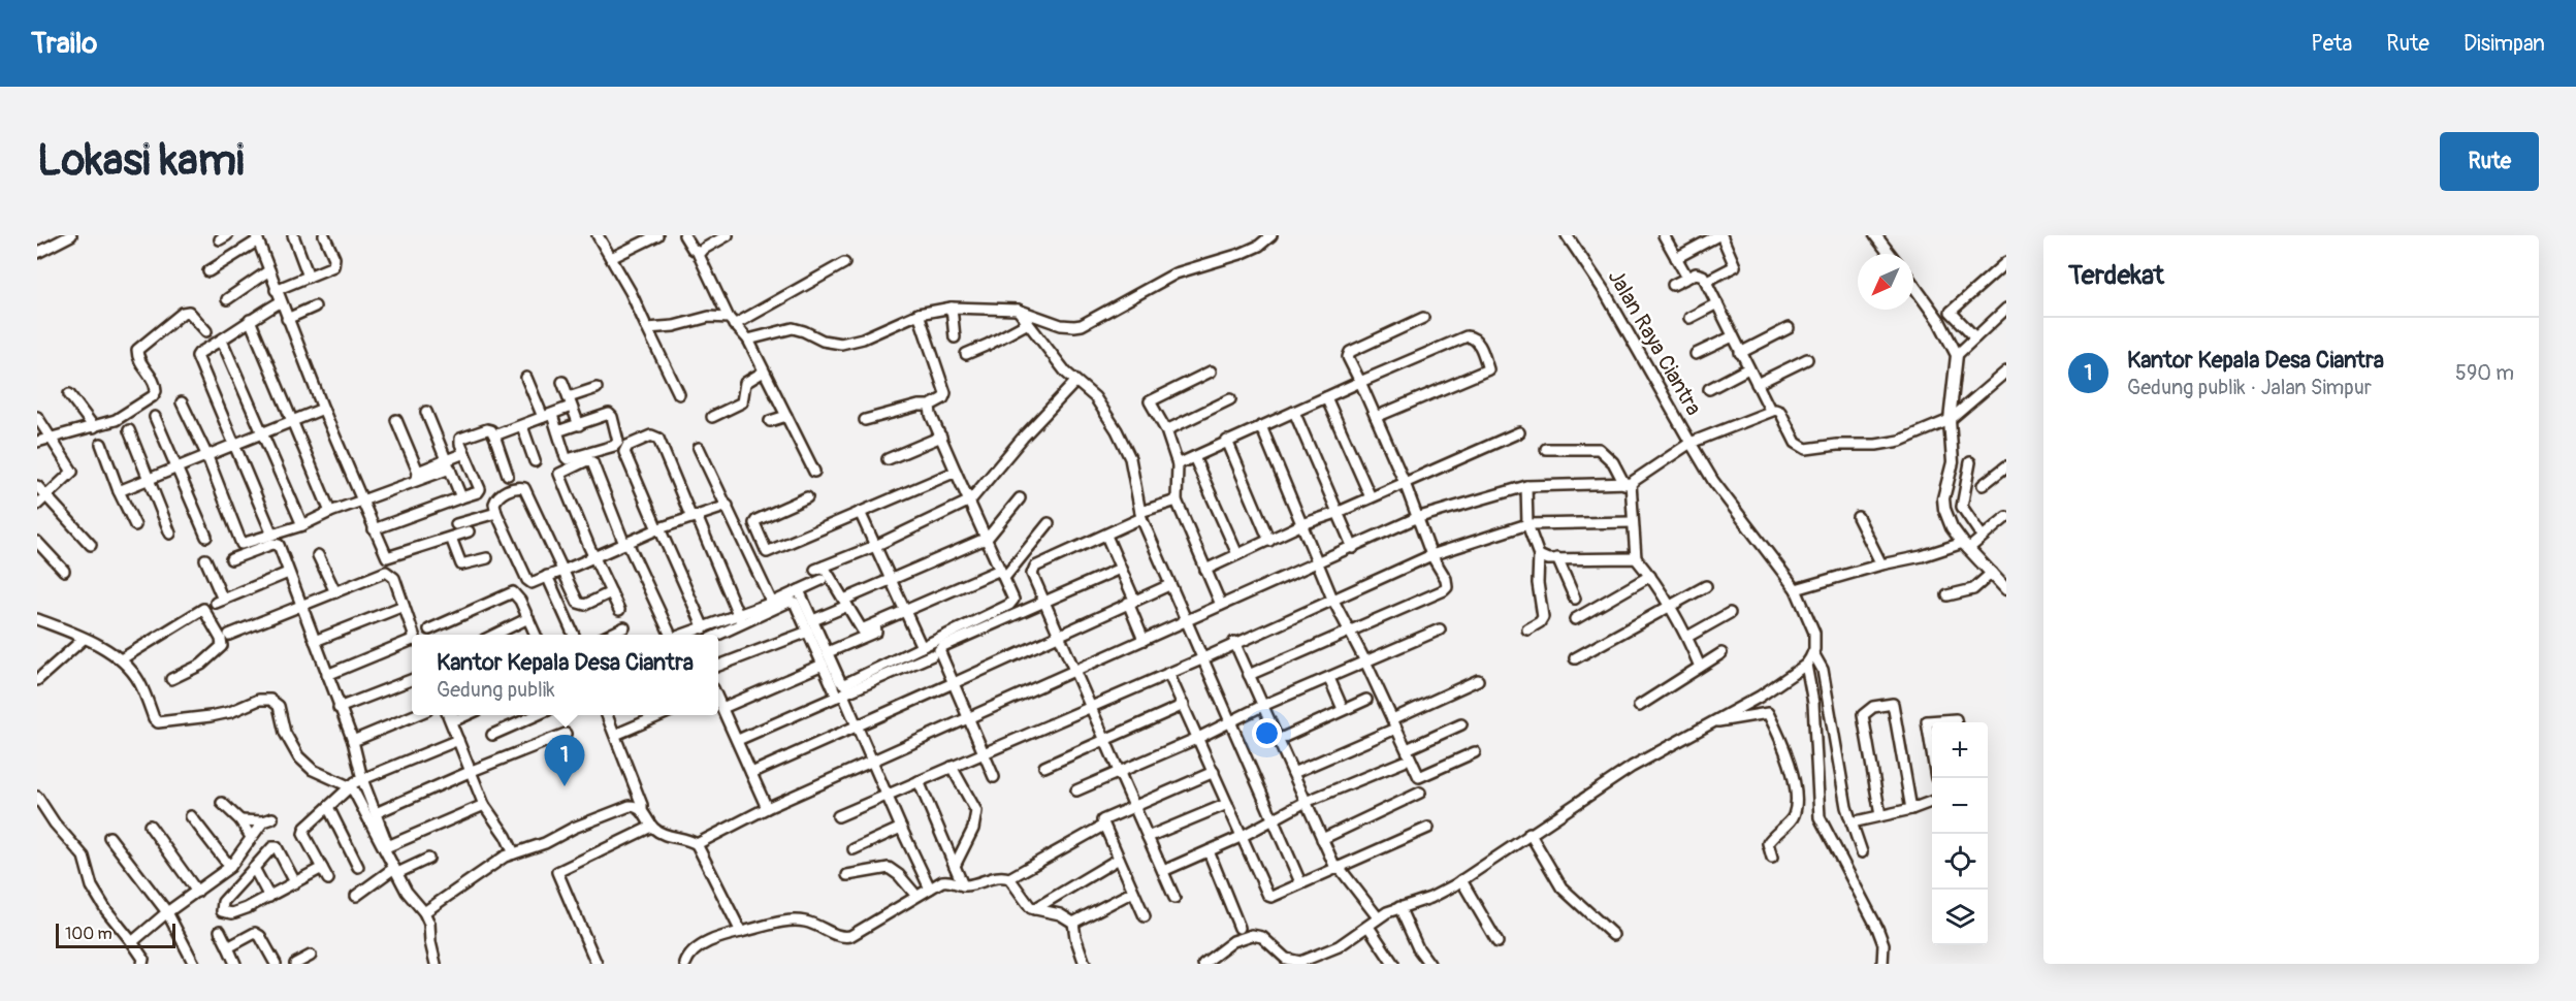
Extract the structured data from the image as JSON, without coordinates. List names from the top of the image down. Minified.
{"streets":{"street":["Jalan Raya Ciantra"]},"scale_bar":"100 m","north":"bottom left","page":{"header":"Trailo","nav":["Peta","Rute","Disimpan"],"buttons":"Rute","title":"Lokasi kami","heading":"Terdekat","list":[{"mark":"1","name":"Kantor Kepala Desa Ciantra","note":"Gedung publik · Jalan Simpur","value":"590 m"}],"popup":["Kantor Kepala Desa Ciantra","Gedung publik"],"map_buttons":["+","−"],"pins":"1","scale":"100 m"}}
